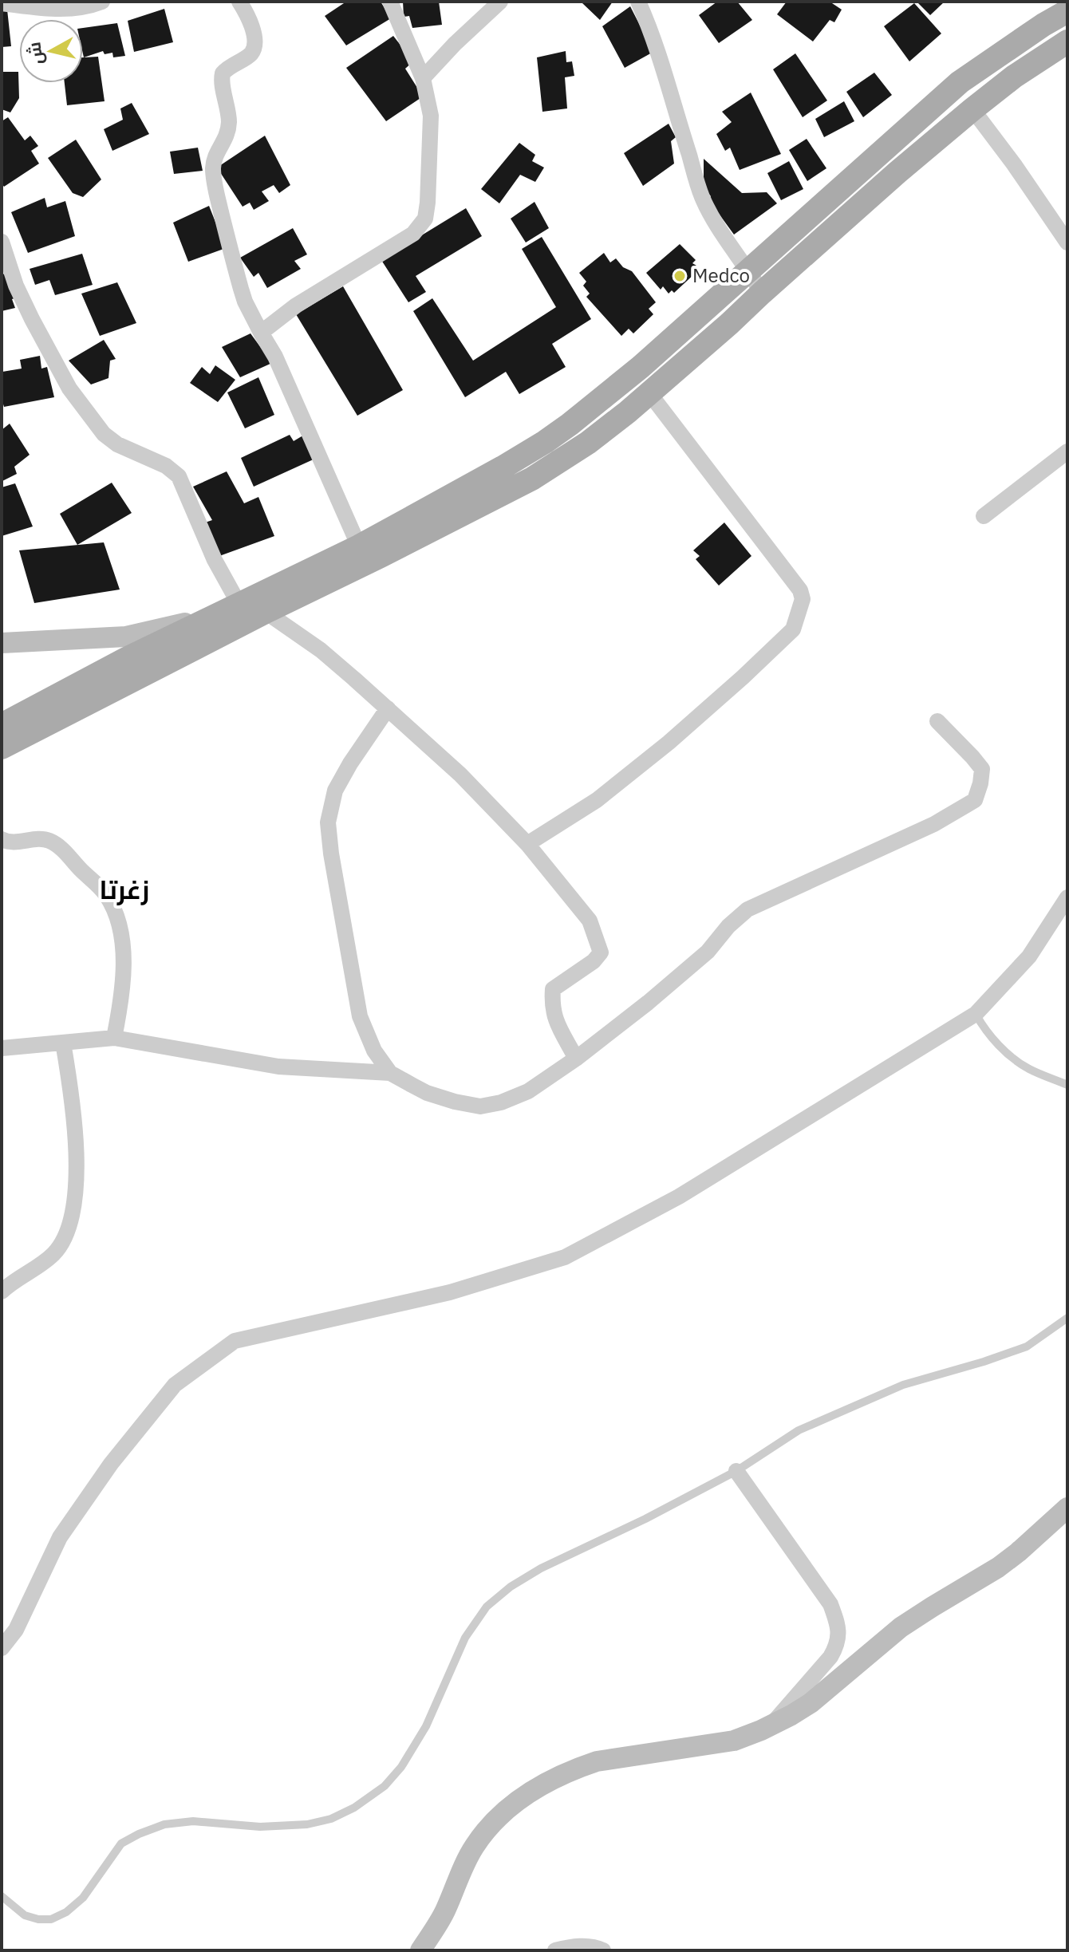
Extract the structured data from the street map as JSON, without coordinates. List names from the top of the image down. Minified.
{"districts":["زغرتا"],"places":["Medco"],"north":"left"}
